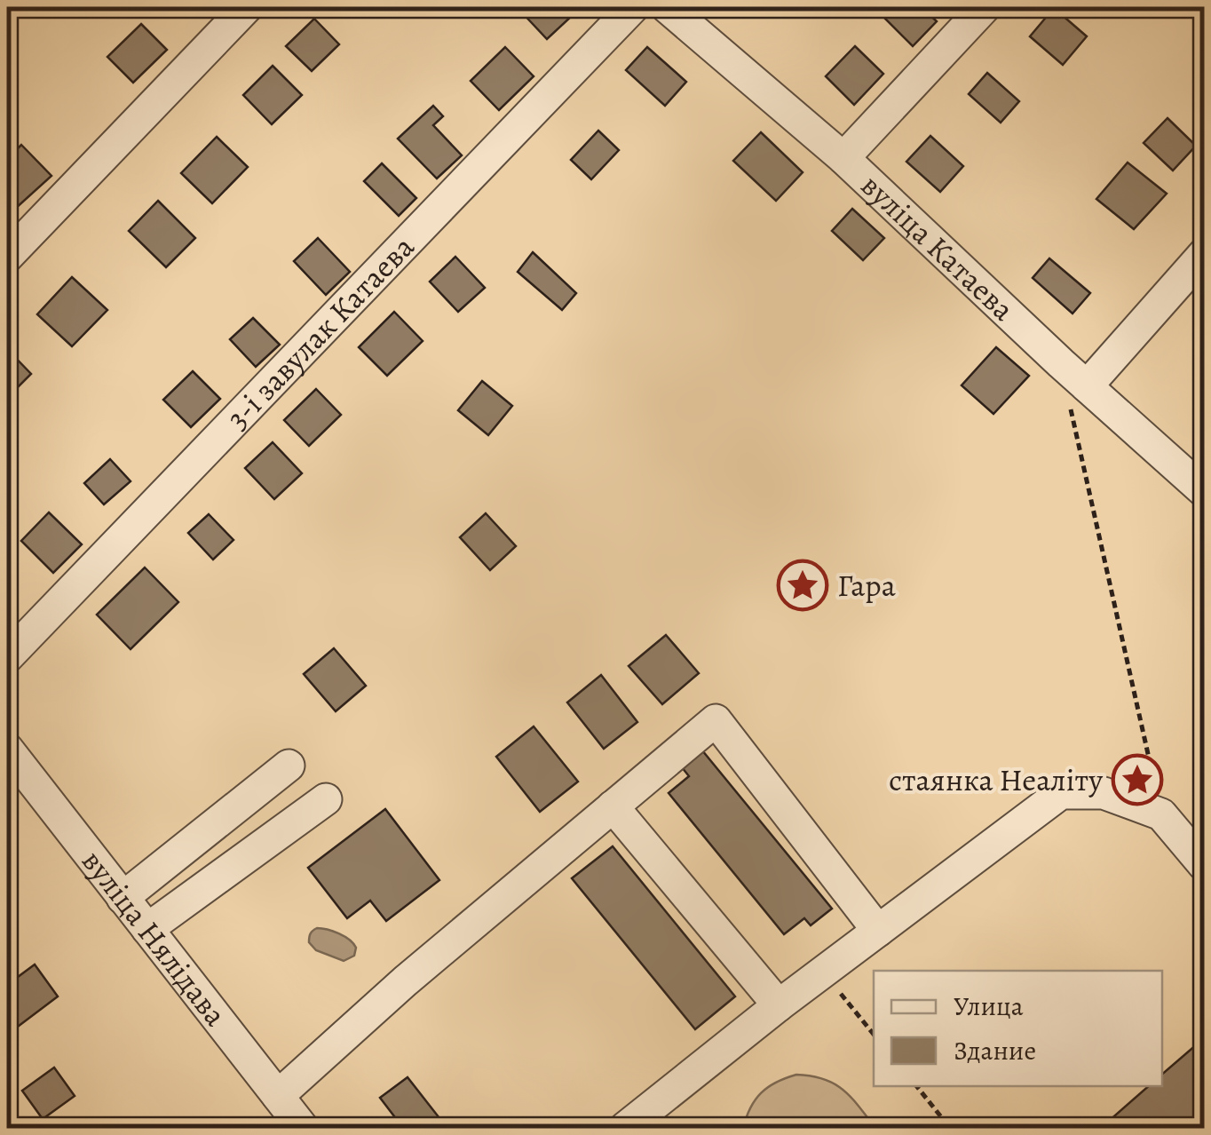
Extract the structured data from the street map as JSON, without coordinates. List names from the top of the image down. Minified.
{"streets":{"street":["вуліца Катаева","3-і завулак Катаева","вуліца Нялідава"]},"places":{"place":["Гара","стаянка Неаліту"]},"legend":["Улица","Здание"]}
